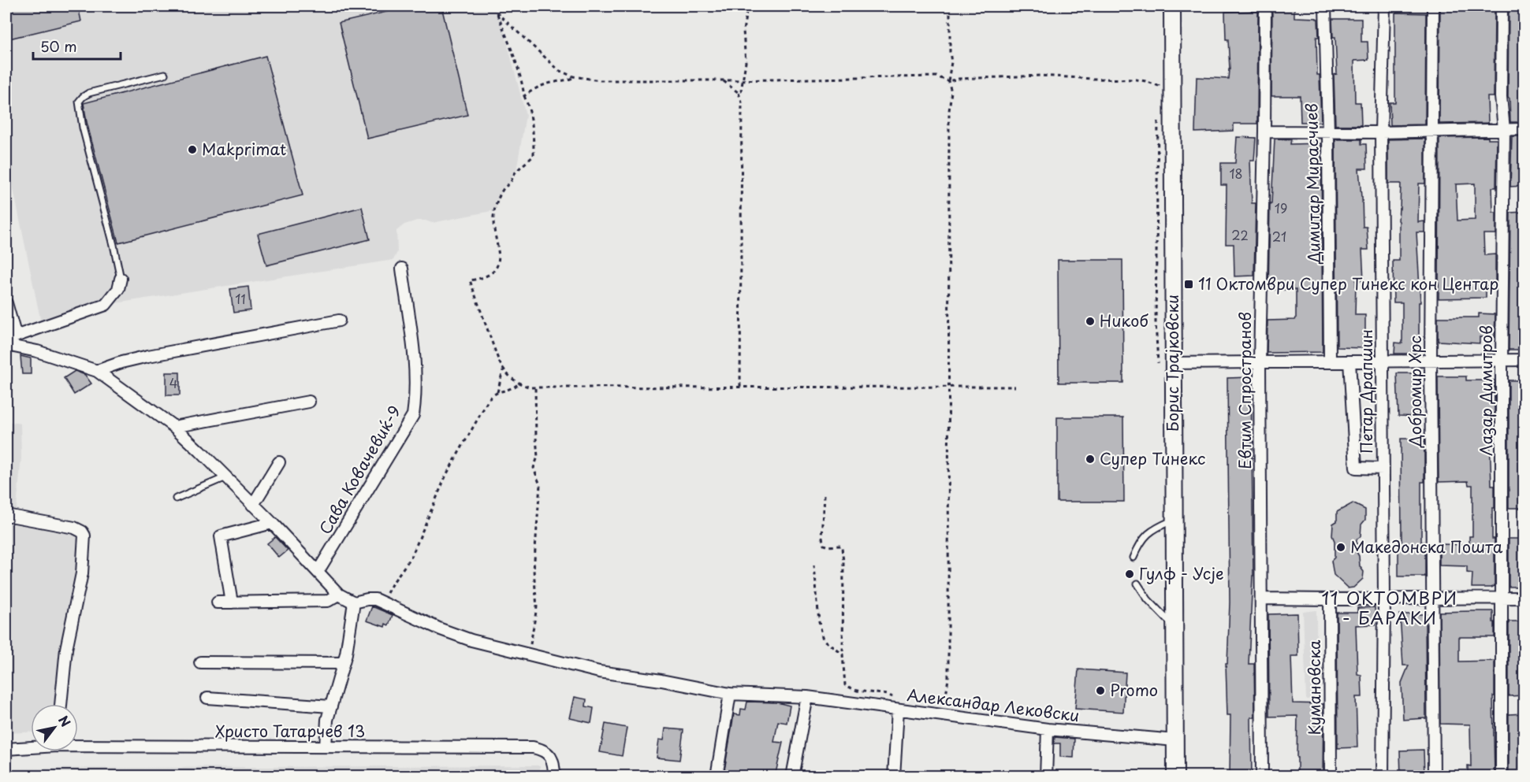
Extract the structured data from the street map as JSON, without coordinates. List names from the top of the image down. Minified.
{"streets":{"street":["Димитар Мирасчиев","Борис Трајковски","Евтим Спространов","Лазар Димитров","Петар Драпшин","Добромир Хрс","Сава Ковачевиќ-9","Кумановска","Александар Лековски","Христо Татарчев 13"]},"crossings":[["Борис Трајковски","Александар Лековски"]],"districts":["11 ОКТОМВРИ - БАРАКИ"],"places":{"other":["Makprimat","Никоб","Супер Тинекс","Македонска Пошта","Гулф - Усје","Promo"],"transit":["11 Октомври Супер Тинекс кон Центар"]},"house_numbers":["18","19","22","21","11","4"],"scale_bar":"50 m","north":"top right"}
